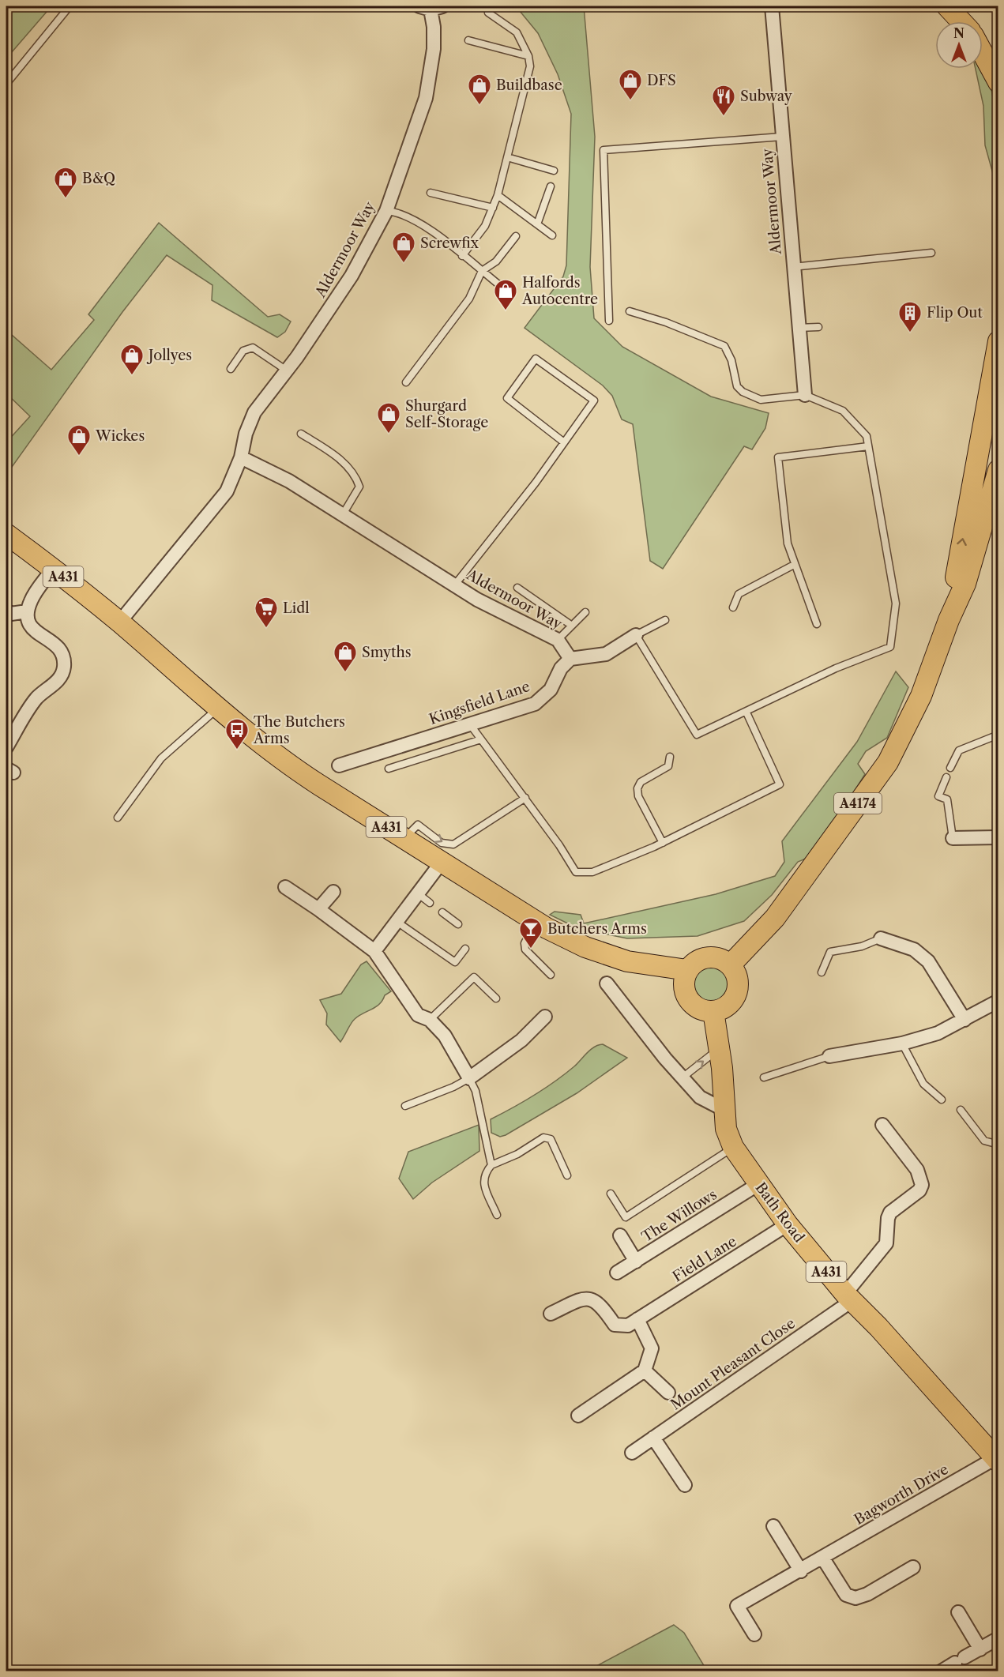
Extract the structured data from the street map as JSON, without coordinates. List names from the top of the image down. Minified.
{"streets":{"main road":["A431","A4174","Bath Road"],"street":["Aldermoor Way","Kingsfield Lane","The Willows","Field Lane","Mount Pleasant Close","Bagworth Drive"]},"crossings":[["Aldermoor Way","A431"],["Aldermoor Way","Kingsfield Lane"],["A431","A4174"],["A431","Bath Road"],["A4174","Bath Road"],["Bath Road","The Willows"],["Bath Road","Field Lane"],["Bath Road","Mount Pleasant Close"],["Bath Road","Bagworth Drive"]],"places":{"shop":["DFS","Buildbase","B&Q","Screwfix","Halfords Autocentre","Jollyes","Shurgard Self-Storage","Wickes","Smyths"],"restaurant":["Subway"],"building":["Flip Out"],"supermarket":["Lidl"],"bus stop":["The Butchers Arms"],"bar":["Butchers Arms"]},"north":"top"}
